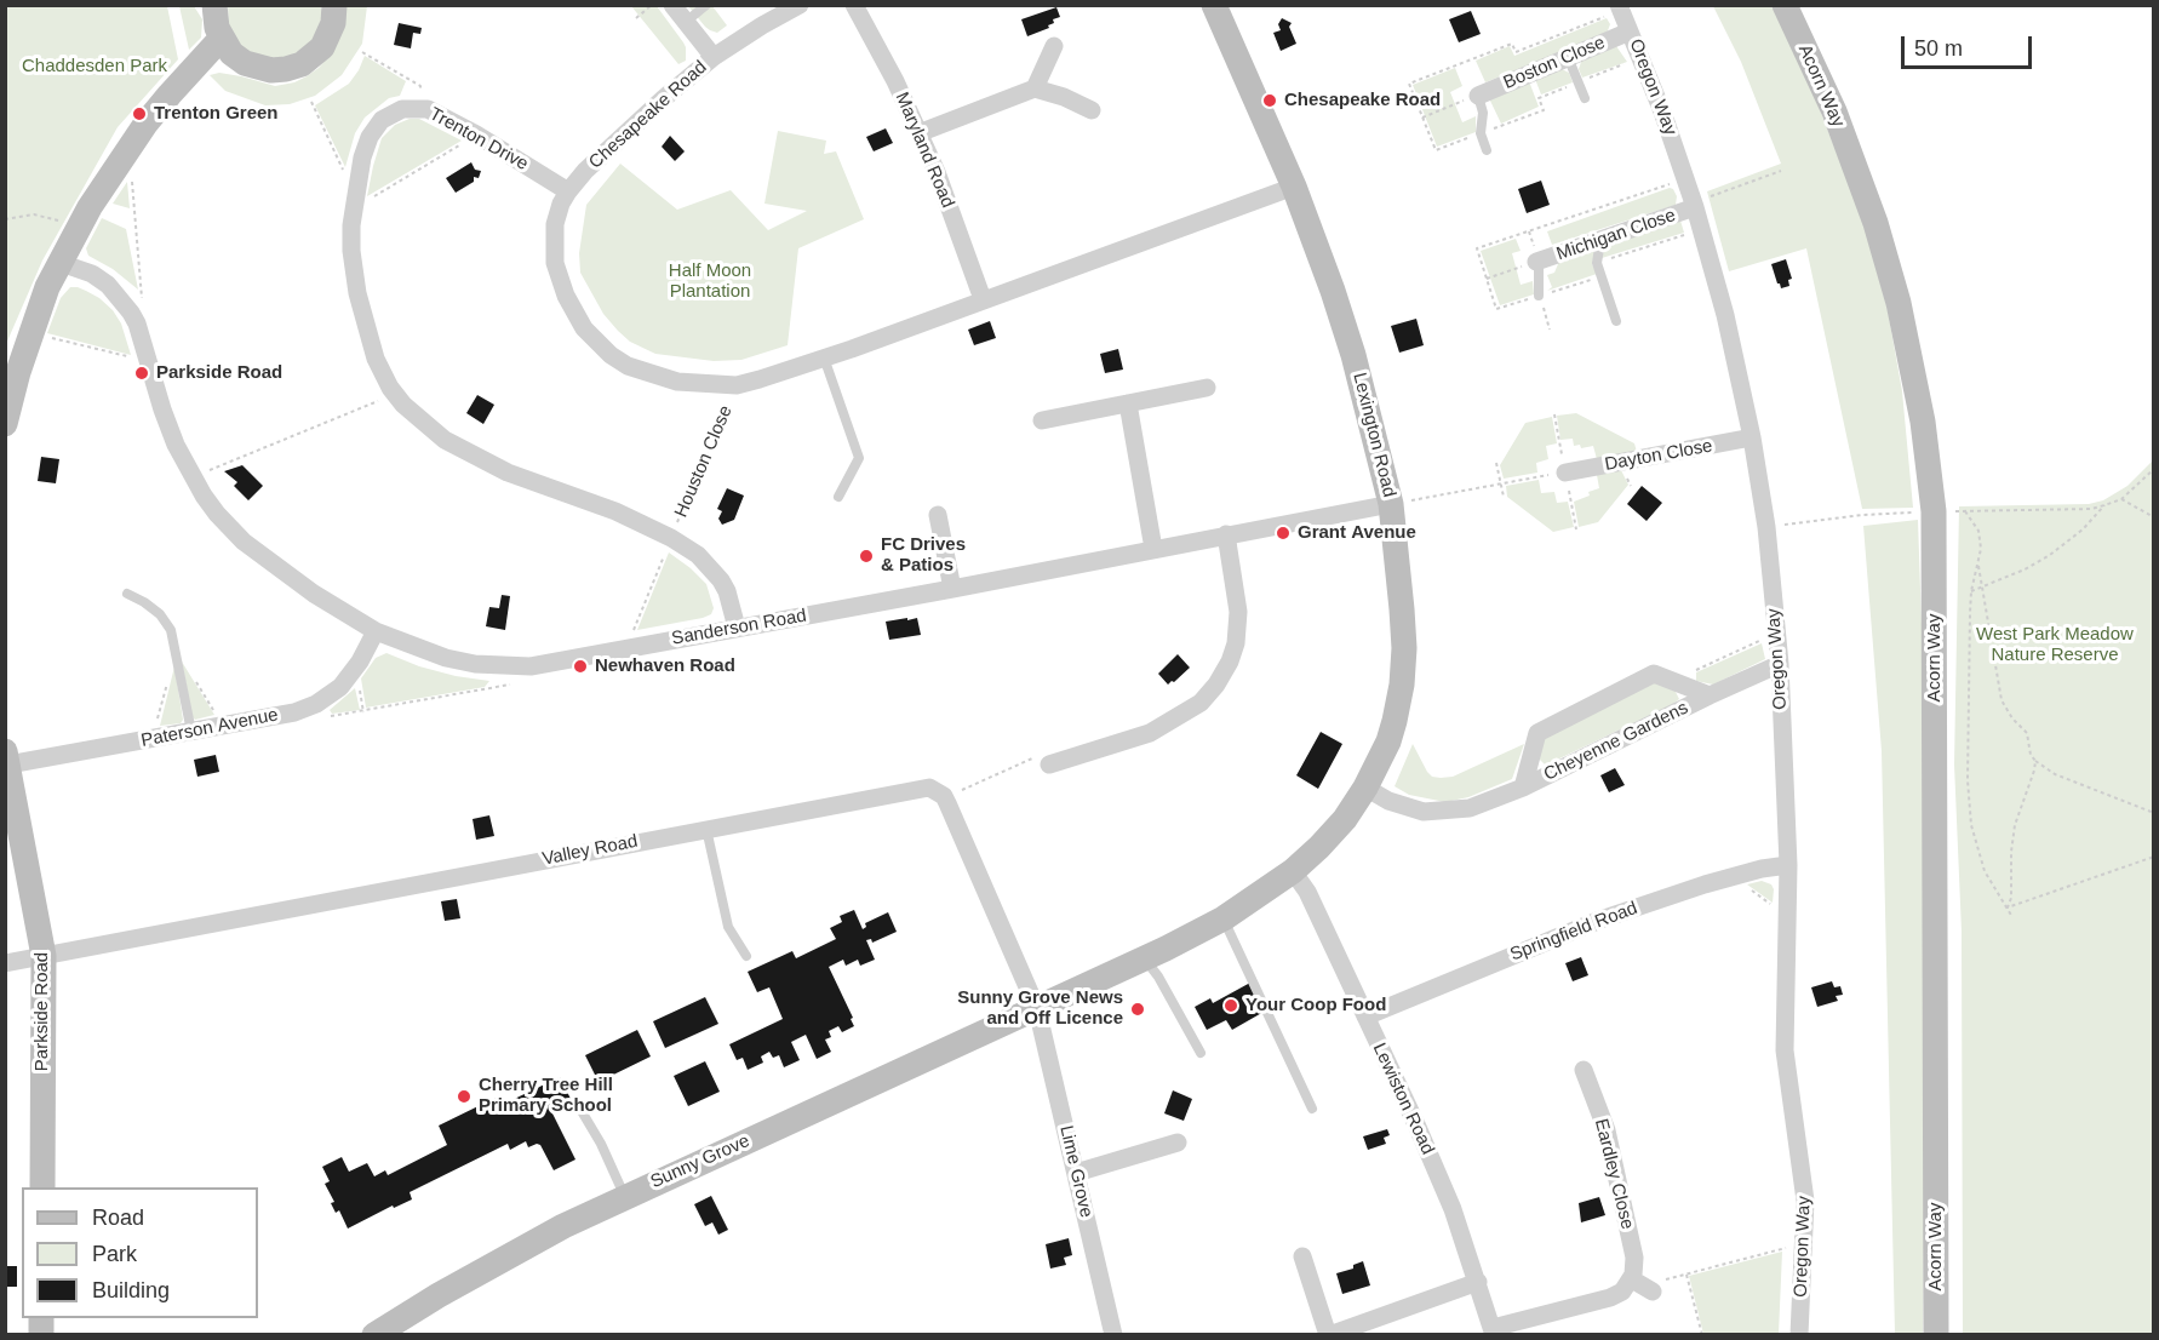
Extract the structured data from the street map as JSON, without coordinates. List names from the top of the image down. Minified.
{"streets":{"street":["Boston Close","Acorn Way","Oregon Way","Chesapeake Road","Trenton Drive","Maryland Road","Michigan Close","Lexington Road","Dayton Close","Sanderson Road","Paterson Avenue","Cheyenne Gardens","Valley Road","Springfield Road","Parkside Road","Lewiston Road","Sunny Grove","Lime Grove","Eardley Close"],"path":["Houston Close"]},"crossings":[["Boston Close","Oregon Way"],["Oregon Way","Michigan Close"],["Oregon Way","Dayton Close"],["Oregon Way","Cheyenne Gardens"],["Oregon Way","Springfield Road"],["Chesapeake Road","Trenton Drive"],["Chesapeake Road","Maryland Road"],["Chesapeake Road","Lexington Road"],["Chesapeake Road","Houston Close"],["Lexington Road","Sanderson Road"],["Lexington Road","Cheyenne Gardens"],["Lexington Road","Lewiston Road"],["Lexington Road","Sunny Grove"],["Lexington Road","Lime Grove"],["Houston Close","Sanderson Road"],["Sanderson Road","Paterson Avenue"],["Paterson Avenue","Parkside Road"],["Valley Road","Parkside Road"],["Springfield Road","Lewiston Road"],["Sunny Grove","Lime Grove"]],"parks":["Chaddesden Park","Half Moon Plantation","West Park Meadow Nature Reserve"],"places":["Chesapeake Road","Trenton Green","Parkside Road","Grant Avenue","FC Drives & Patios","Newhaven Road","Your Coop Food","Sunny Grove News and Off Licence","Cherry Tree Hill Primary School"],"legend":["Road","Park","Building"],"scale_bar":"50 m"}
